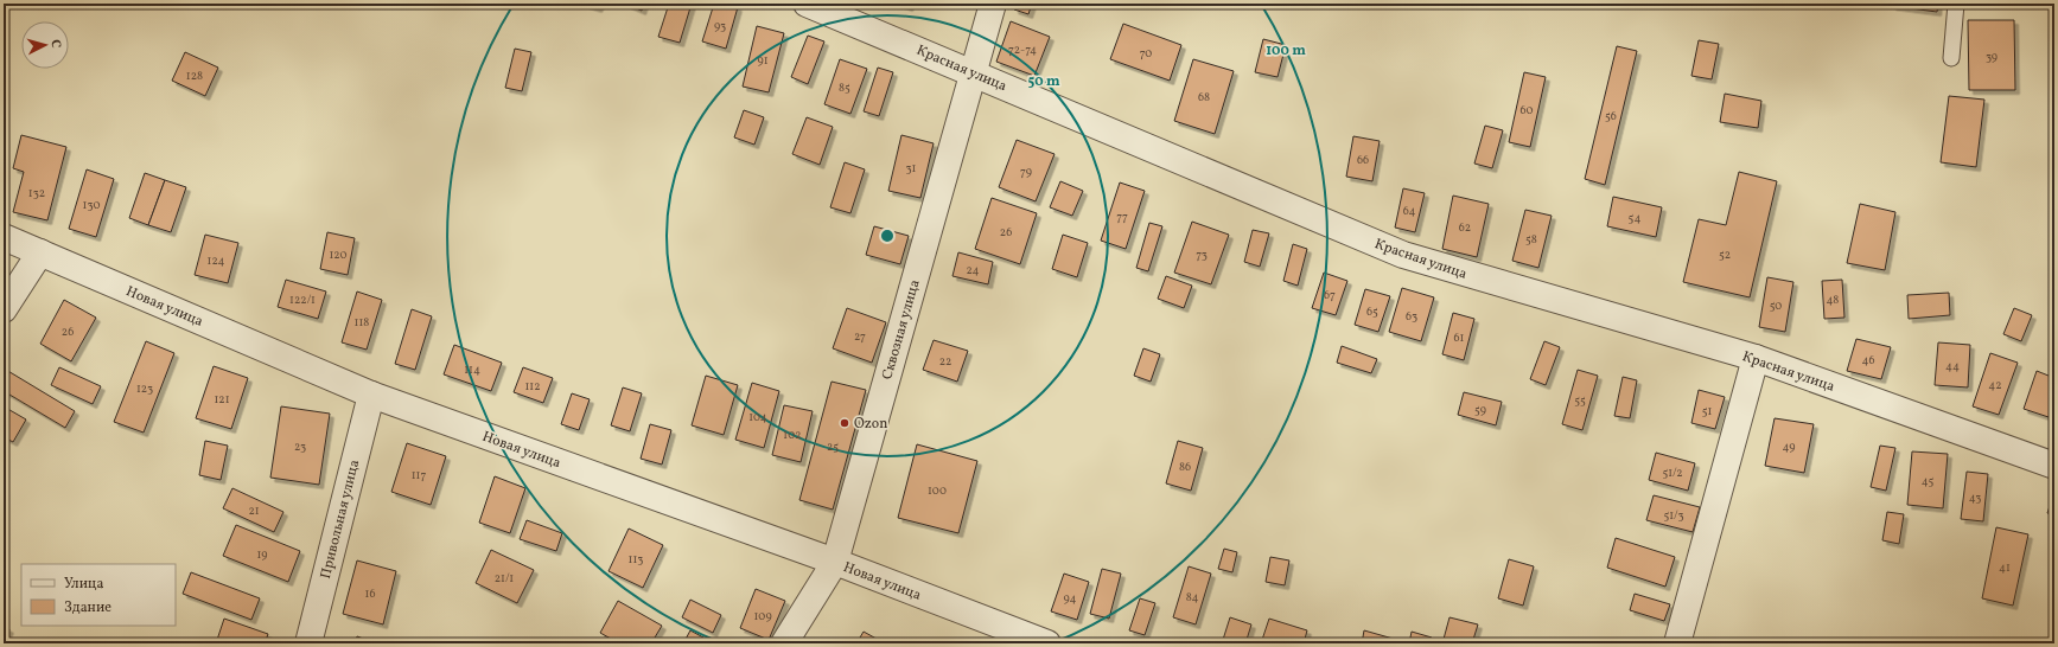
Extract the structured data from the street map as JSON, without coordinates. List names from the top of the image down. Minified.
{"streets":{"street":["Красная улица","Новая улица","Сквозная улица","Привольная улица"]},"crossings":[["Красная улица","Сквозная улица"],["Новая улица","Сквозная улица"],["Новая улица","Привольная улица"]],"places":["Ozon"],"house_numbers":["93","72-74","70","39","91","128","85","68","60","56","66","31","79","132","130","64","77","54","62","26","58","120","73","52","124","24","67","122/1","48","50","65","63","118","26","27","61","46","22","44","114","42","112","123","121","55","59","51","104","102","23","25","49","86","51/2","117","45","100","43","21","51/3","19","113","41","21/1","16","84","94","109"],"legend":["Улица","Здание"],"north":"right","rings":["100 m","50 m"]}
